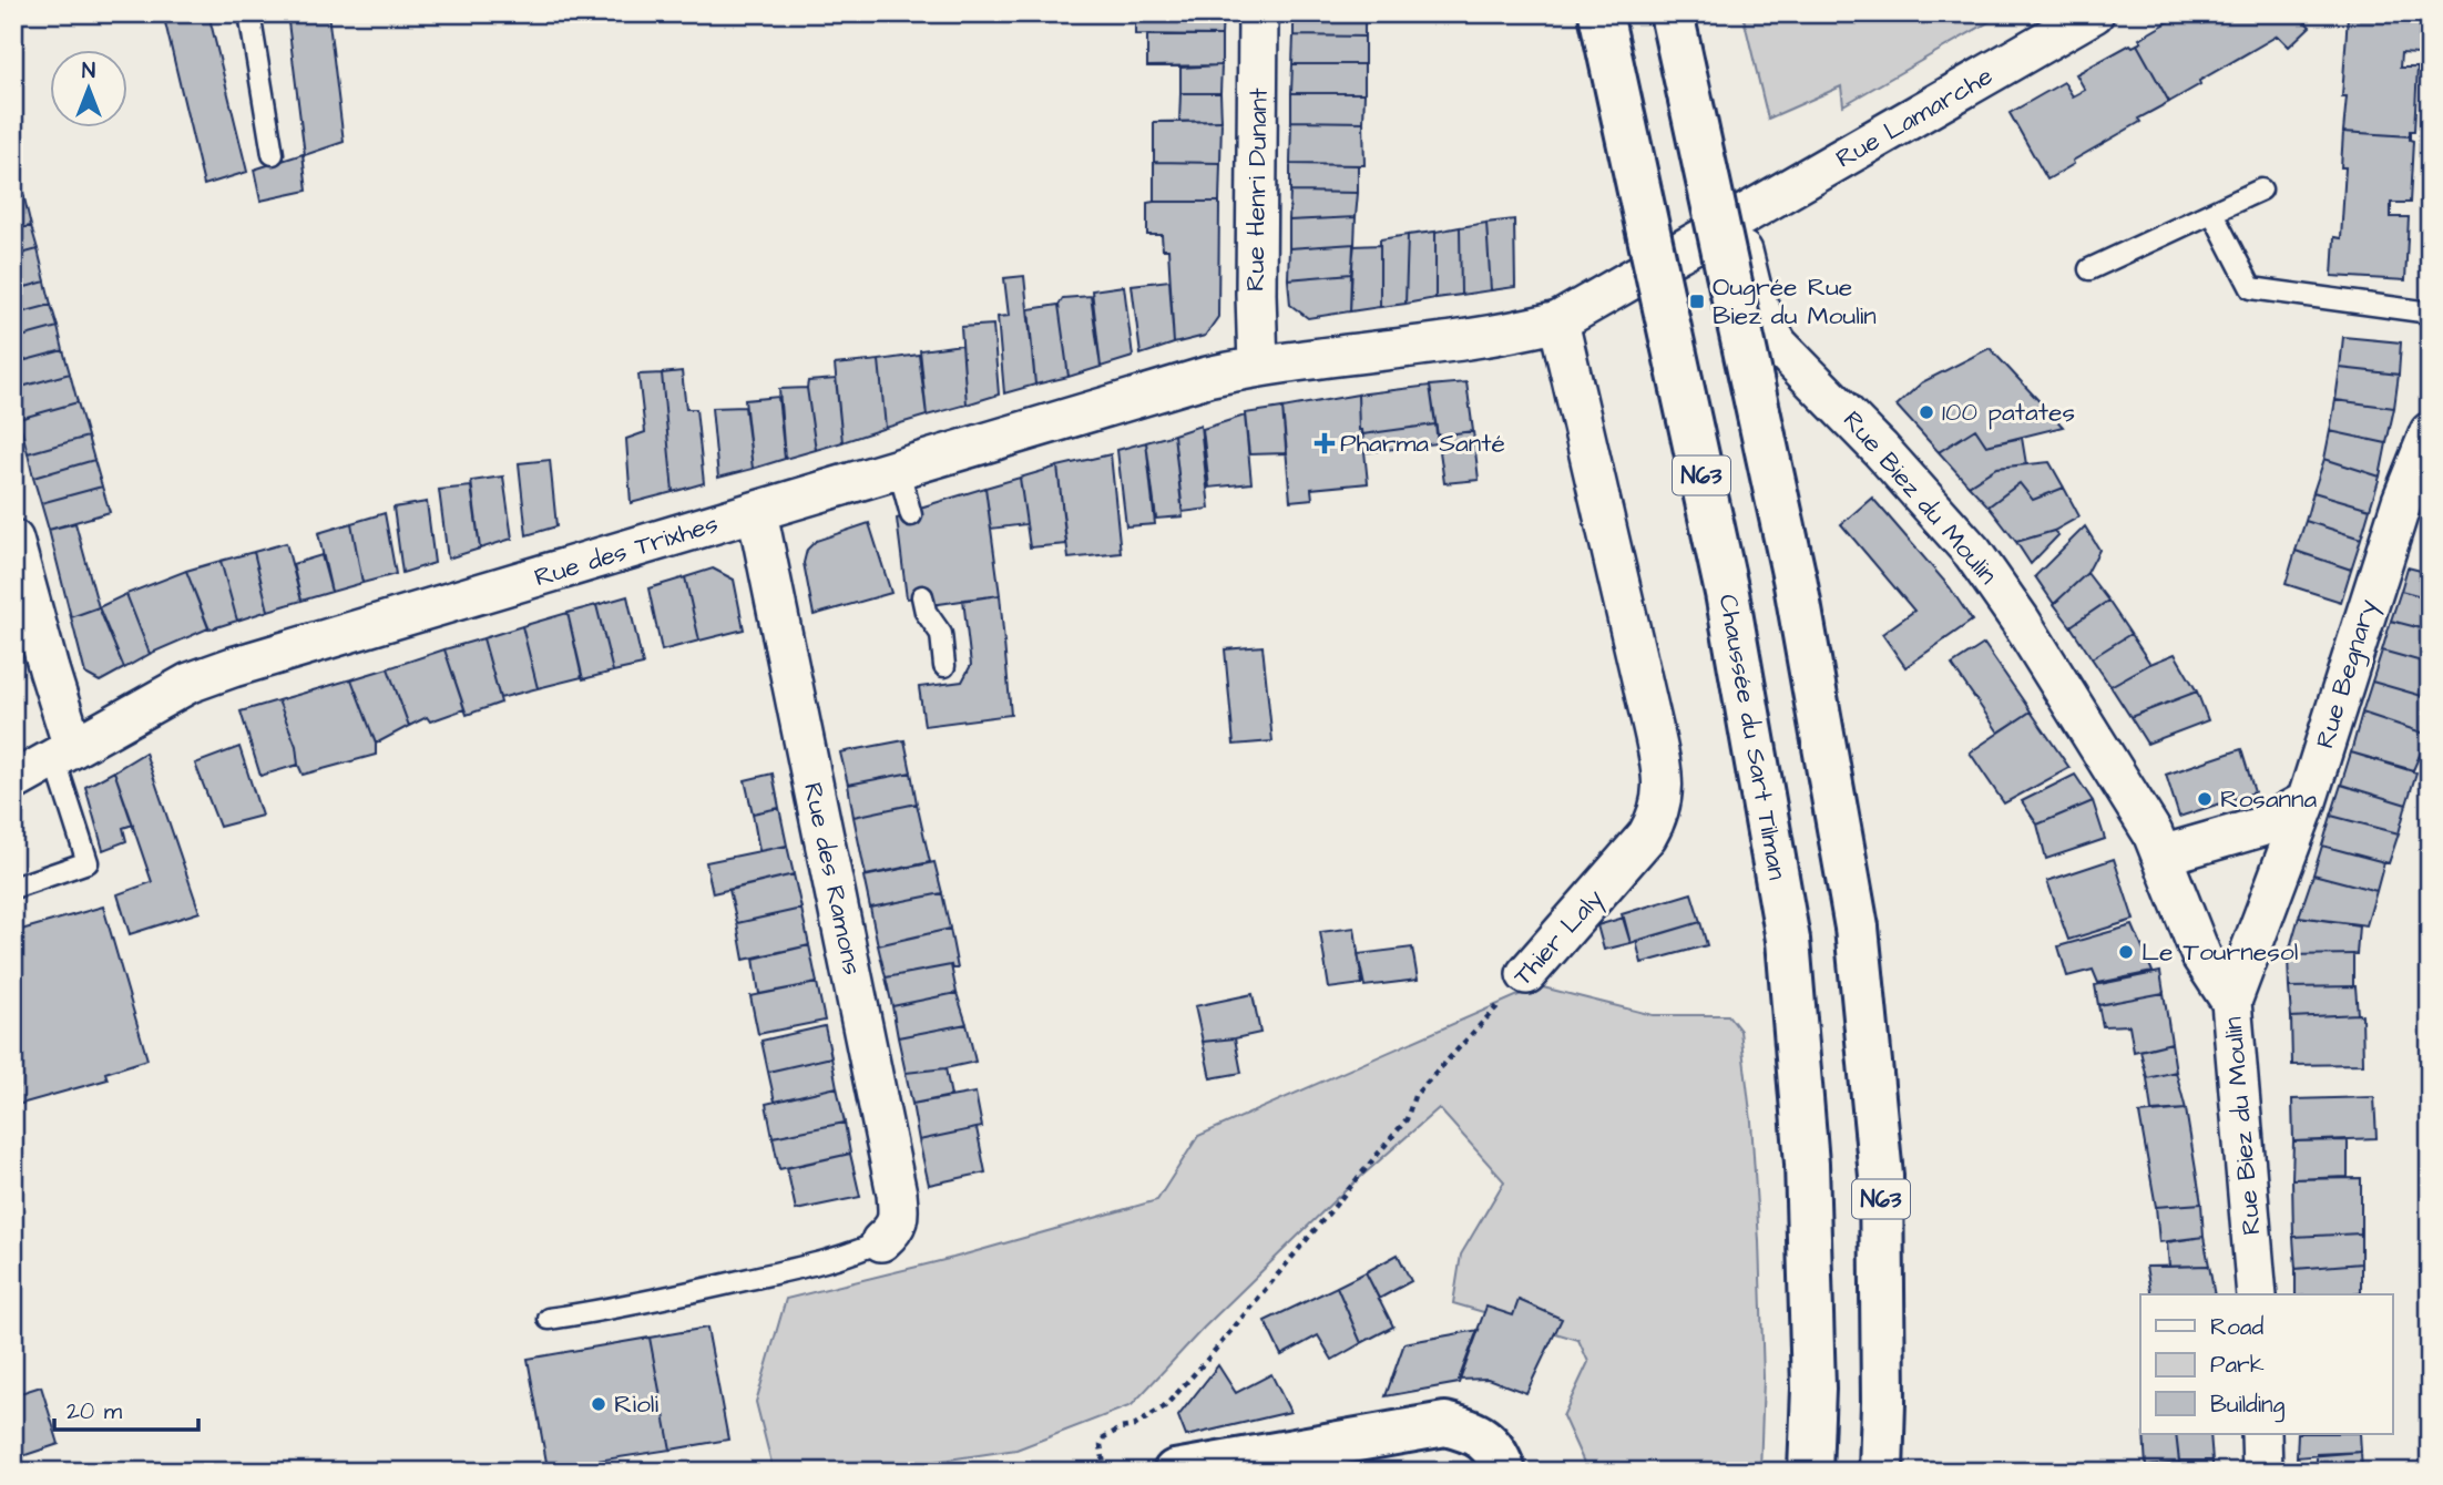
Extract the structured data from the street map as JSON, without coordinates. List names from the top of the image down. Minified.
{"streets":{"main road":["N63","Chaussée du Sart Tilman"],"street":["Rue Lamarche","Rue Henri Dunant","Rue Biez du Moulin","Rue des Trixhes","Rue Begnary","Rue des Ramons","Thier Laly"]},"crossings":[["Rue Lamarche","Rue Biez du Moulin"],["Rue Henri Dunant","Rue des Trixhes"],["Rue Biez du Moulin","Rue Begnary"],["Rue des Trixhes","Rue des Ramons"]],"places":{"transit":["Ougrée Rue Biez du Moulin"],"other":["100 patates","Rosanna","Le Tournesol","Rioli"],"health":["Pharma Santé"]},"legend":["Road","Park","Building"],"scale_bar":"20 m","north":"top"}
